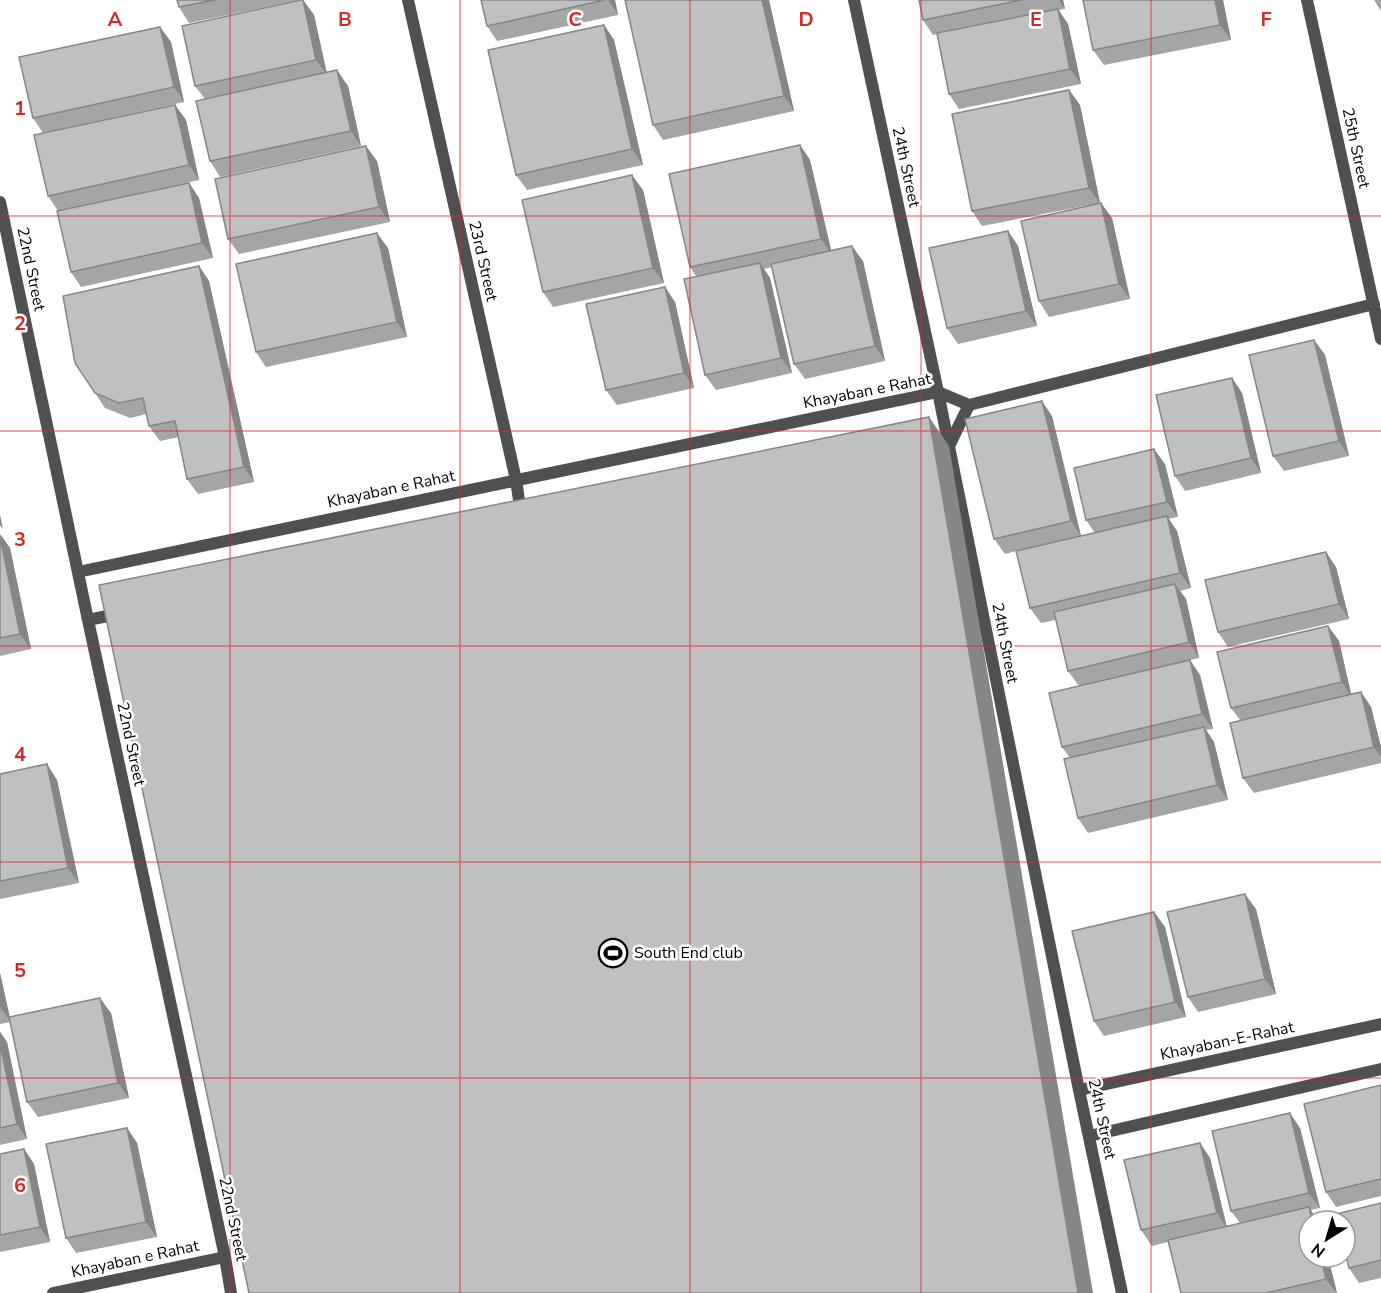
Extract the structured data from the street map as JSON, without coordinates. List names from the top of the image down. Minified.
{"streets":{"street":["25th Street","24th Street","23rd Street","22nd Street","Khayaban e Rahat","Khayaban-E-Rahat"]},"crossings":[["24th Street","Khayaban e Rahat"],["24th Street","Khayaban-E-Rahat"],["23rd Street","Khayaban e Rahat"],["22nd Street","Khayaban e Rahat"]],"places":{"sports":["South End club"]},"north":"bottom left","grid":{"columns":["A","B","C","D","E","F"],"rows":["1","2","3","4","5","6"]}}
